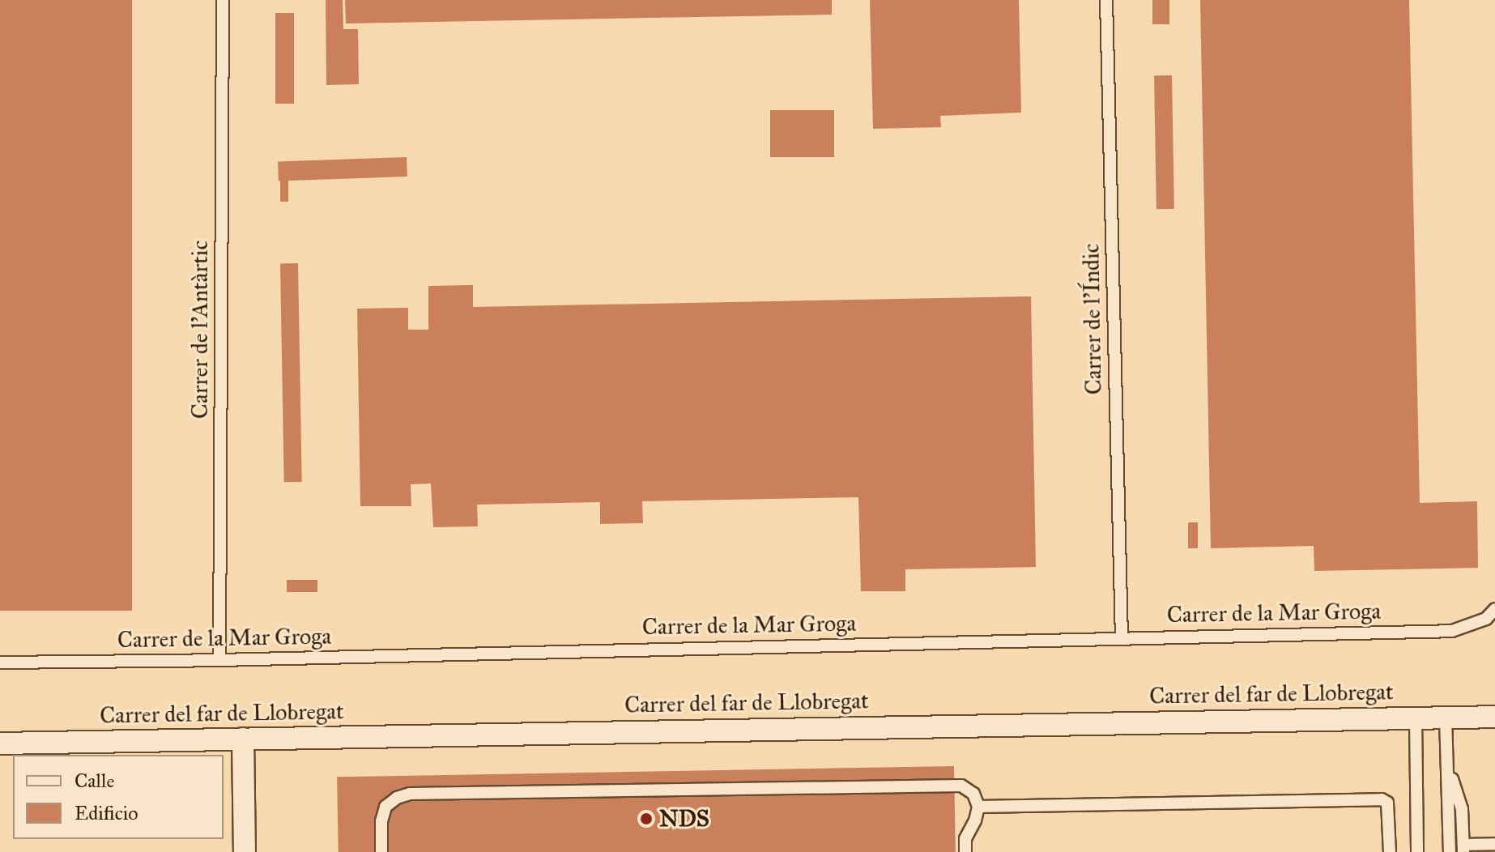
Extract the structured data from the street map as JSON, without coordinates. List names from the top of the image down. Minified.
{"streets":{"street":["Carrer del far de Llobregat"],"lane":["Carrer de l'Índic","Carrer de l'Antàrtic","Carrer de la Mar Groga"]},"crossings":[["Carrer de l'Índic","Carrer de la Mar Groga"],["Carrer de l'Antàrtic","Carrer de la Mar Groga"]],"places":["NDS"],"legend":["Calle","Edificio"]}
